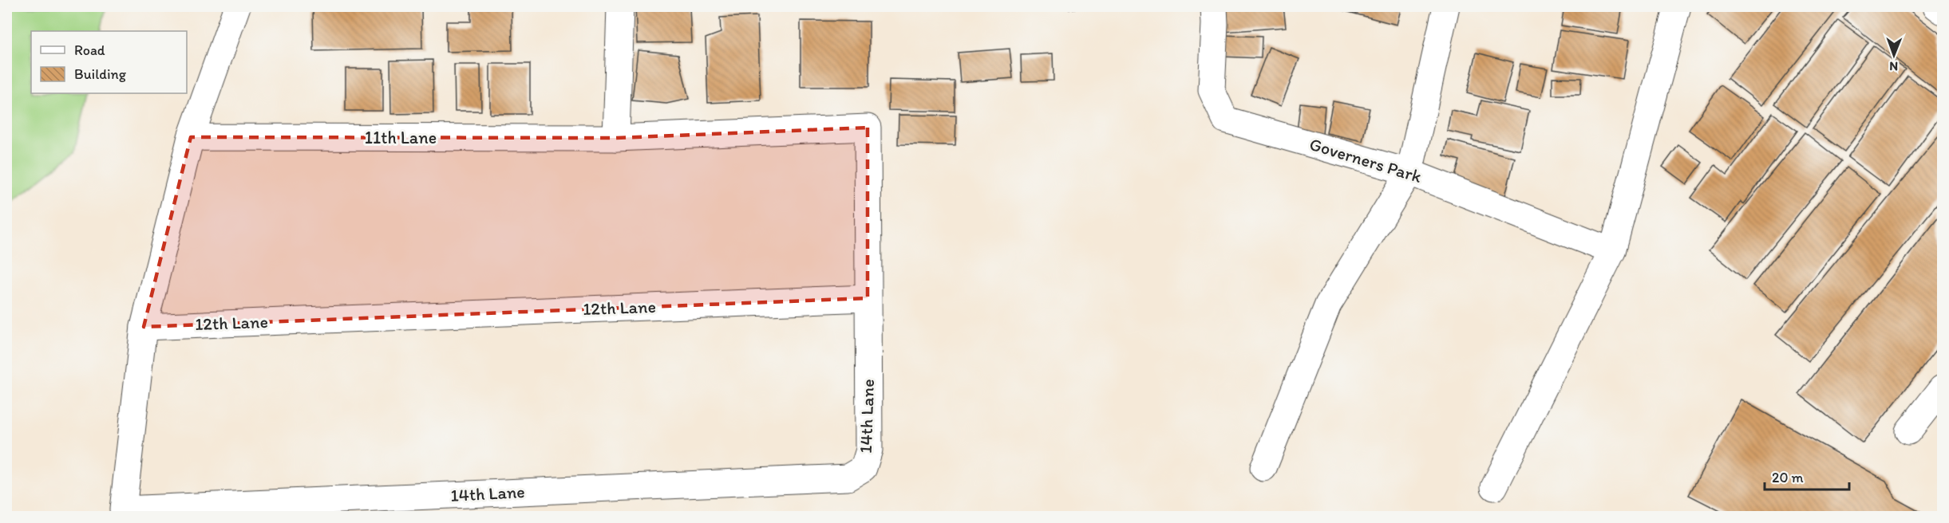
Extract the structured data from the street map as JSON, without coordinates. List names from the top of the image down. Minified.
{"streets":{"street":["11th Lane","Governers Park","12th Lane","14th Lane"]},"crossings":[["12th Lane","14th Lane"]],"legend":["Road","Building"],"scale_bar":"20 m","north":"bottom"}
